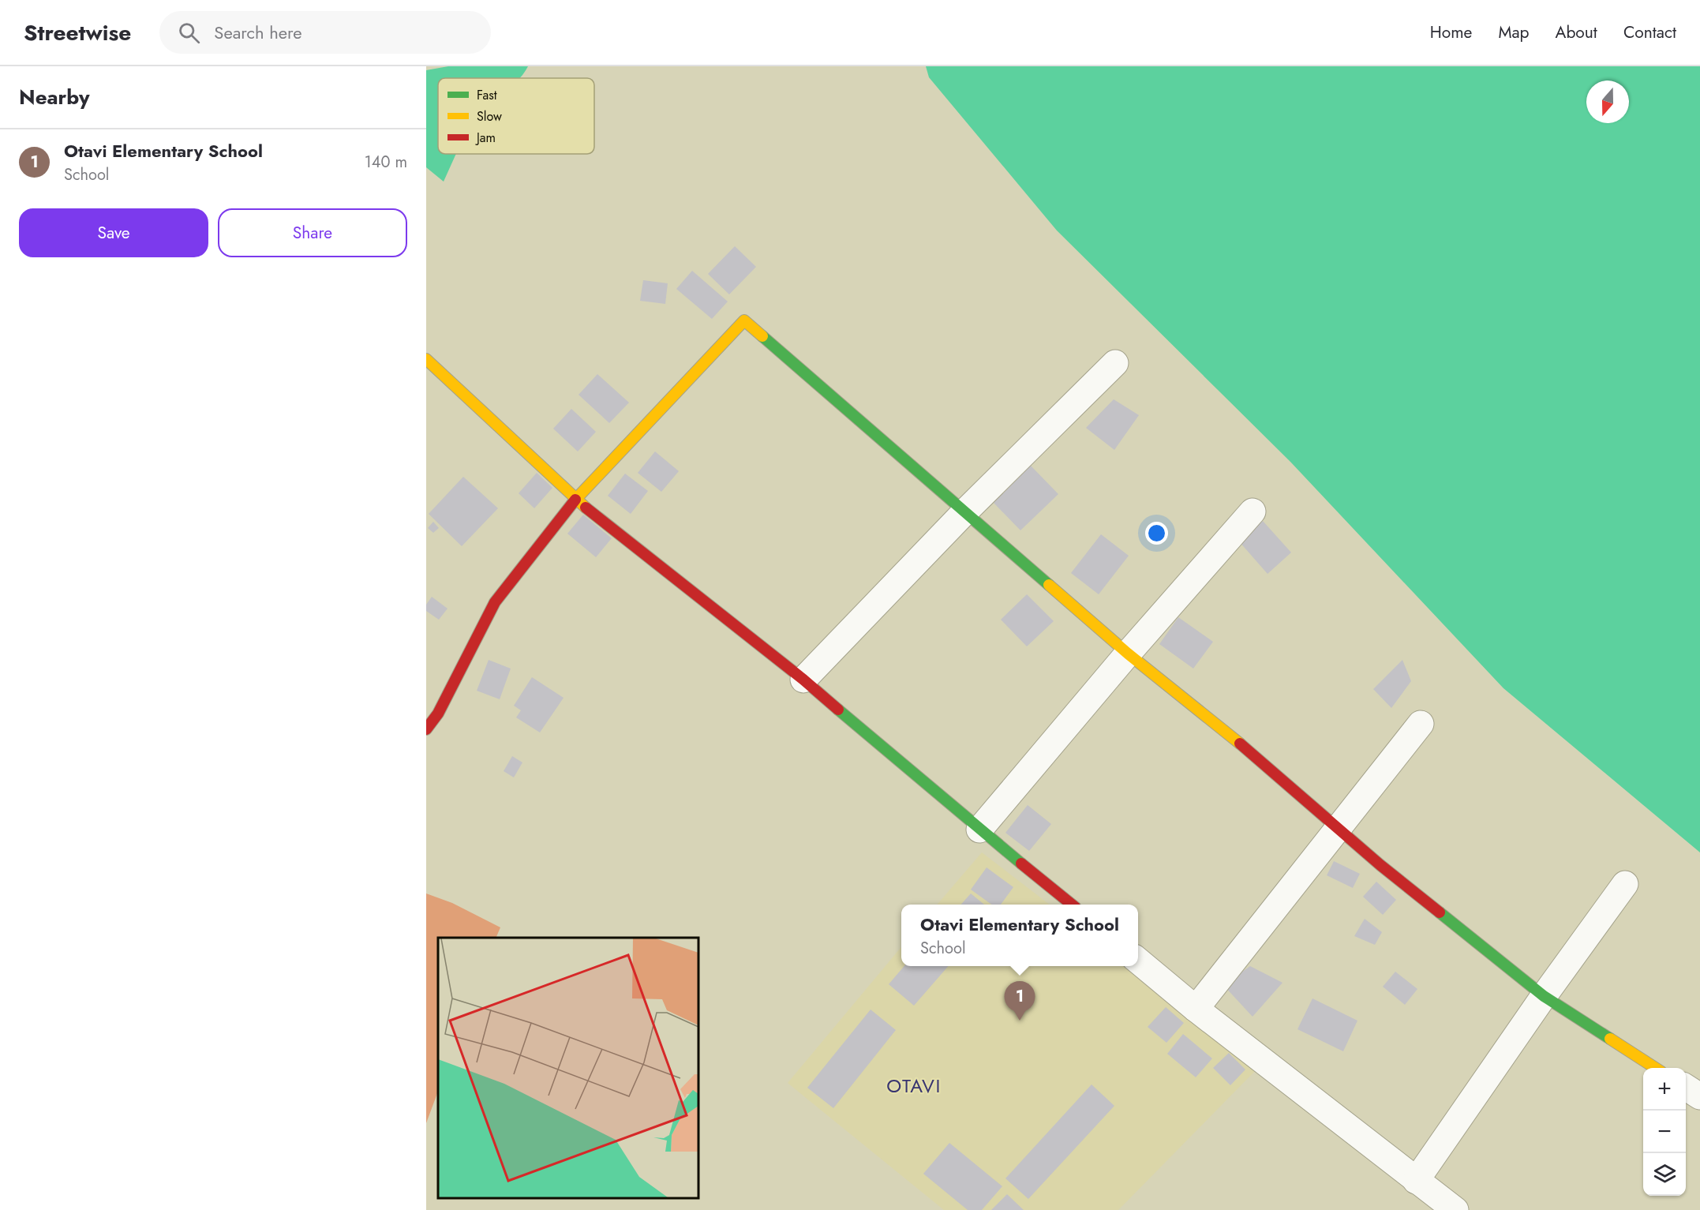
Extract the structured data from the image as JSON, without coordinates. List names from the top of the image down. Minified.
{"districts":["OTAVI"],"legend":["Fast","Slow","Jam"],"north":"bottom","page":{"header":"Streetwise","search":"Search here","nav":["Home","Map","About","Contact"],"heading":"Nearby","list":[{"mark":"1","name":"Otavi Elementary School","note":"School","value":"140 m"}],"buttons":["Save","Share"],"popup":["Otavi Elementary School","School"],"pins":"1","map_buttons":["+","−"]}}
